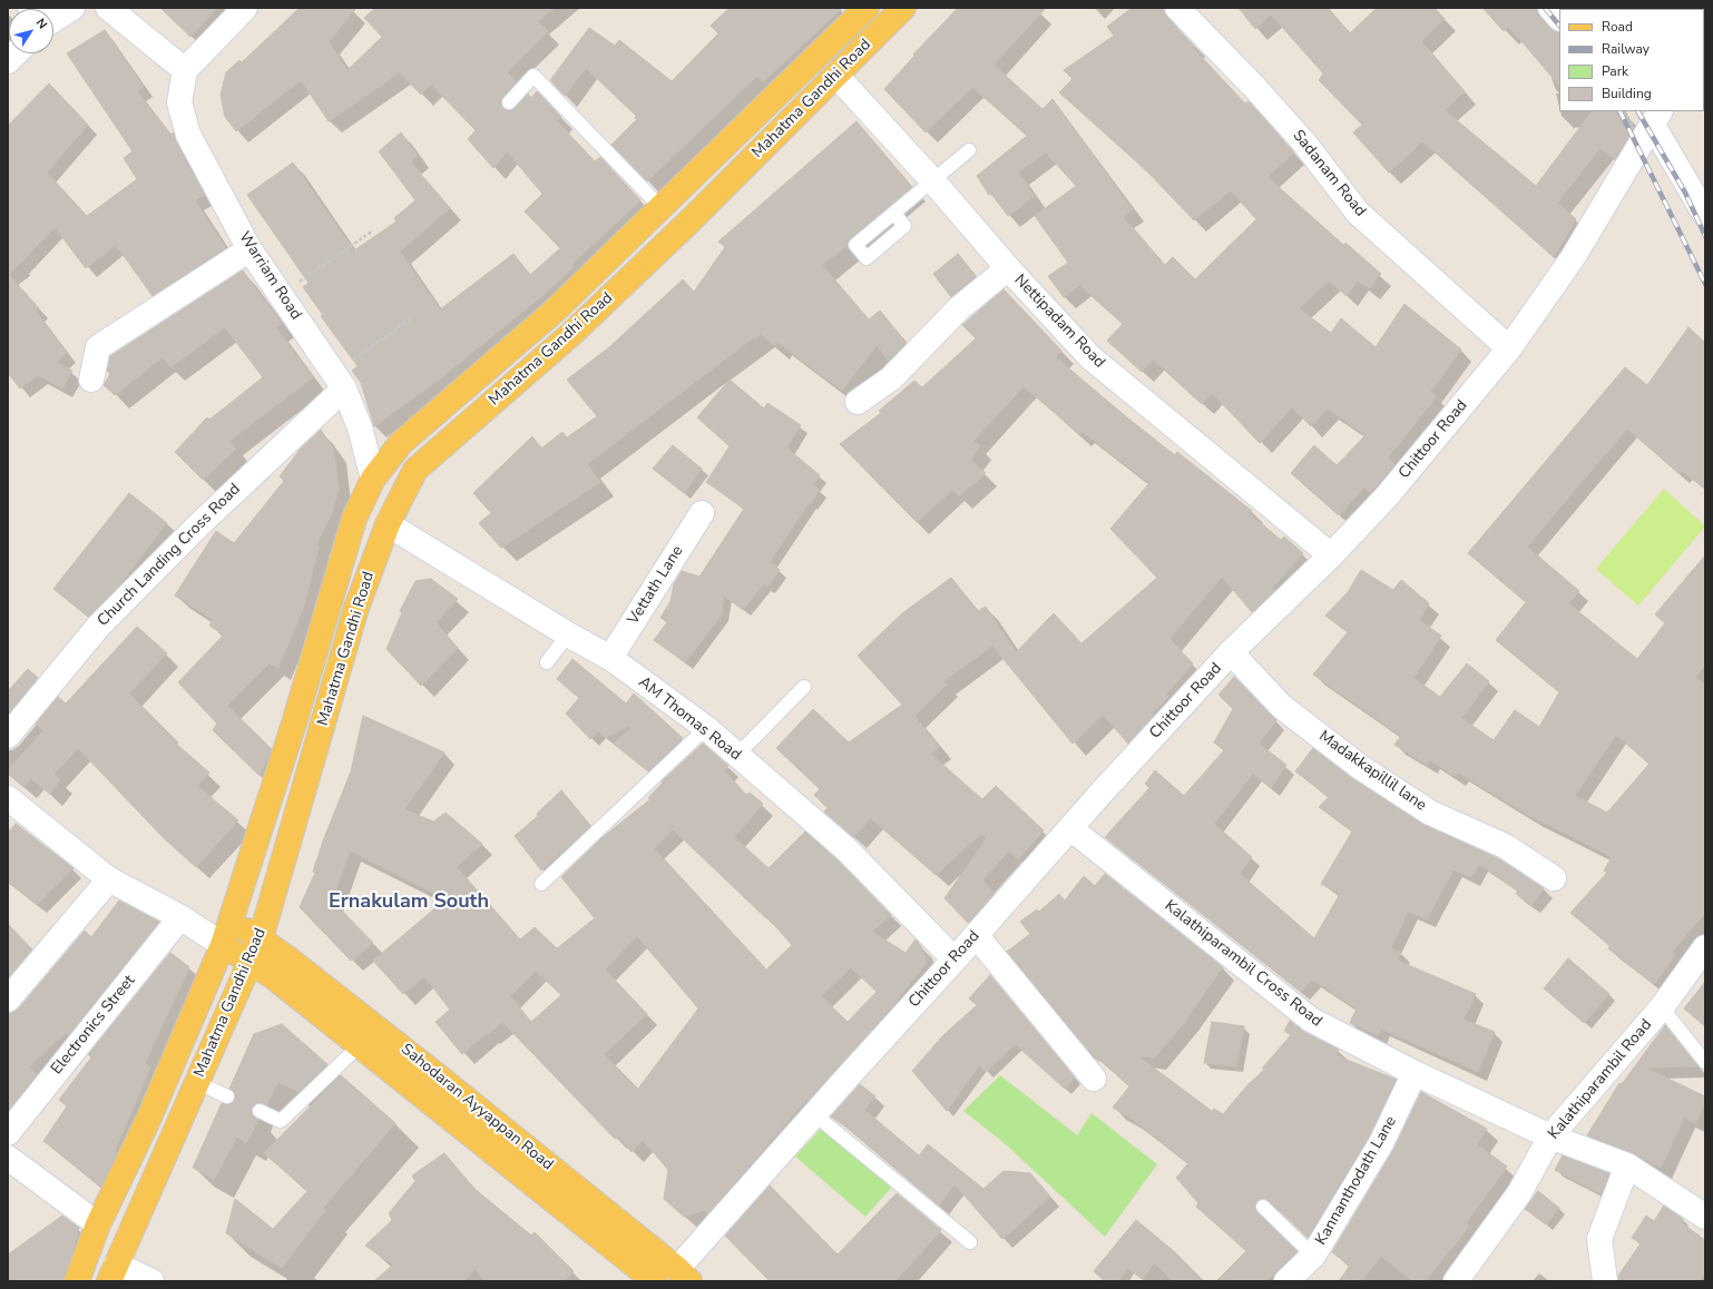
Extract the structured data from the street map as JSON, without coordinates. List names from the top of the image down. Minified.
{"streets":{"main road":["Mahatma Gandhi Road","Sahodaran Ayyappan Road"],"street":["Sadanam Road","Warriam Road","Nettipadam Road","Chittoor Road","Church Landing Cross Road","Vettath Lane","AM Thomas Road","Madakkapillil lane","Kalathiparambil Cross Road","Electronics Street","Kalathiparambil Road","Kannanthodath Lane"]},"crossings":[["Mahatma Gandhi Road","Warriam Road"],["Mahatma Gandhi Road","Nettipadam Road"],["Mahatma Gandhi Road","AM Thomas Road"],["Mahatma Gandhi Road","Sahodaran Ayyappan Road"],["Sadanam Road","Chittoor Road"],["Warriam Road","Church Landing Cross Road"],["Nettipadam Road","Chittoor Road"],["Chittoor Road","AM Thomas Road"],["Chittoor Road","Madakkapillil lane"],["Chittoor Road","Kalathiparambil Cross Road"],["Chittoor Road","Sahodaran Ayyappan Road"],["Vettath Lane","AM Thomas Road"],["Kalathiparambil Cross Road","Kalathiparambil Road"],["Kalathiparambil Cross Road","Kannanthodath Lane"]],"districts":["Ernakulam South"],"legend":["Road","Railway","Park","Building"],"north":"top right"}
